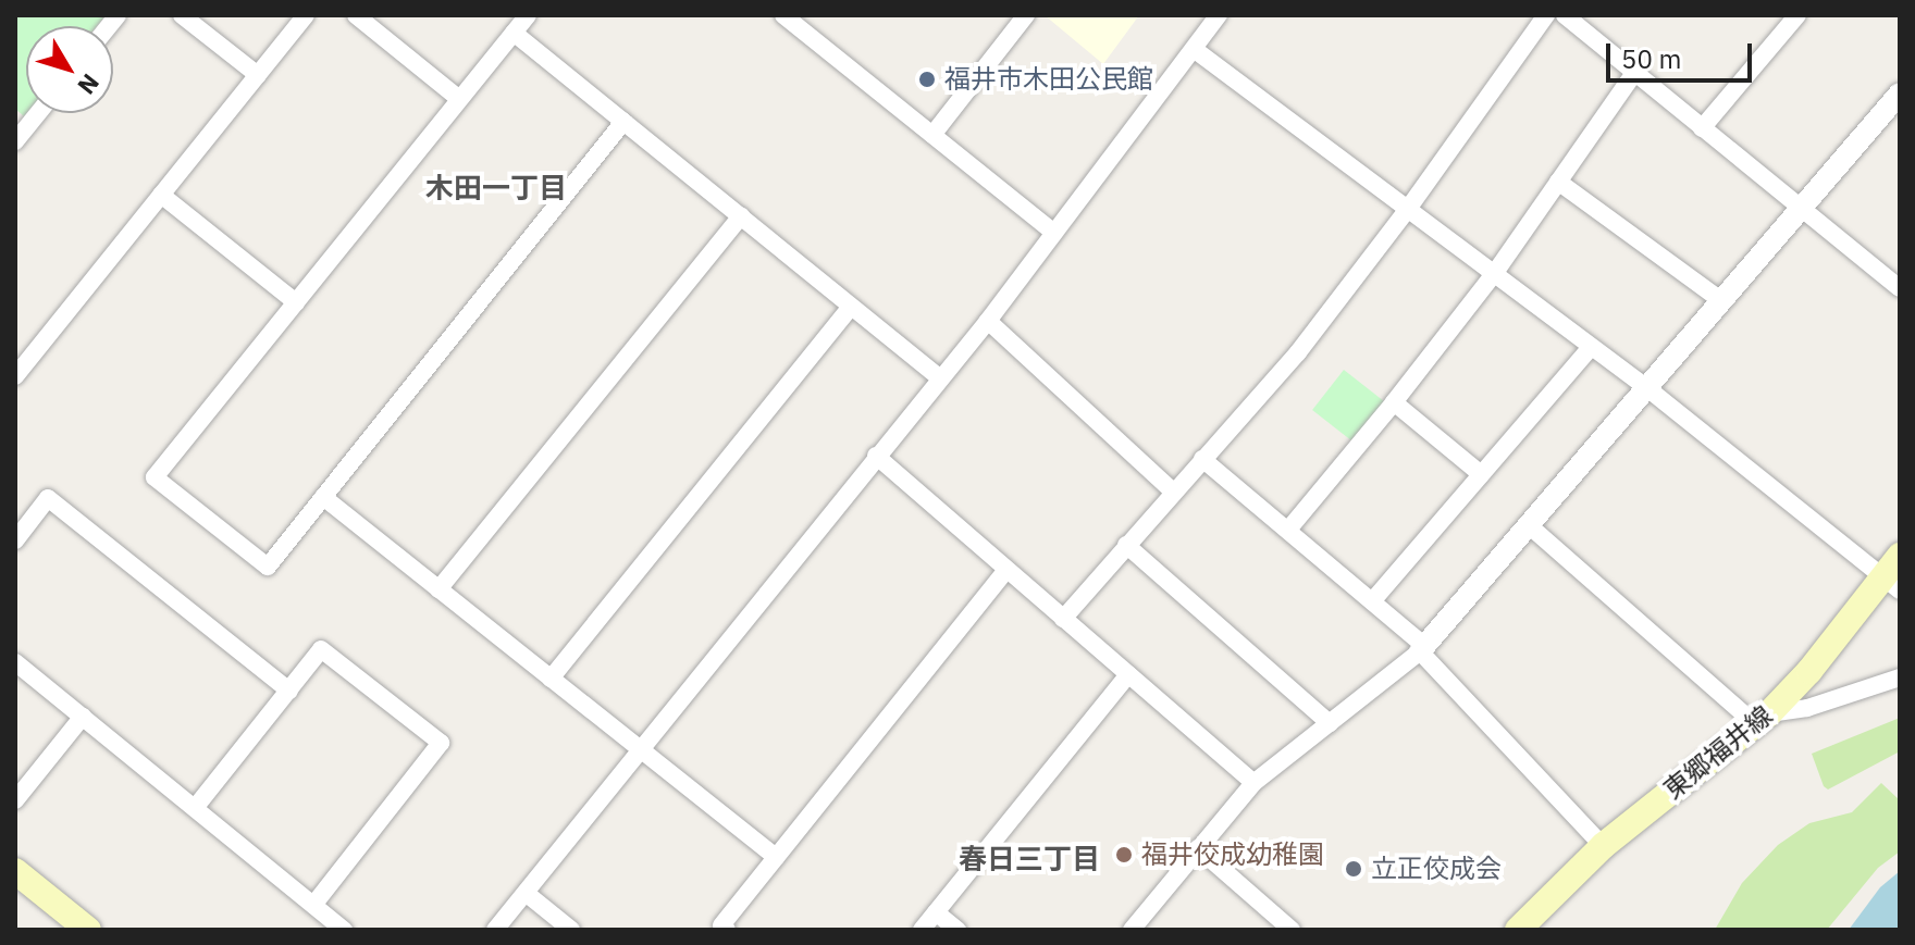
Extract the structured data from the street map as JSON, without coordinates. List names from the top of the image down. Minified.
{"streets":{"main road":["東郷福井線"]},"districts":["木田一丁目","春日三丁目"],"places":["福井市木田公民館","福井佼成幼稚園","立正佼成会"],"scale_bar":"50 m","north":"bottom right"}
